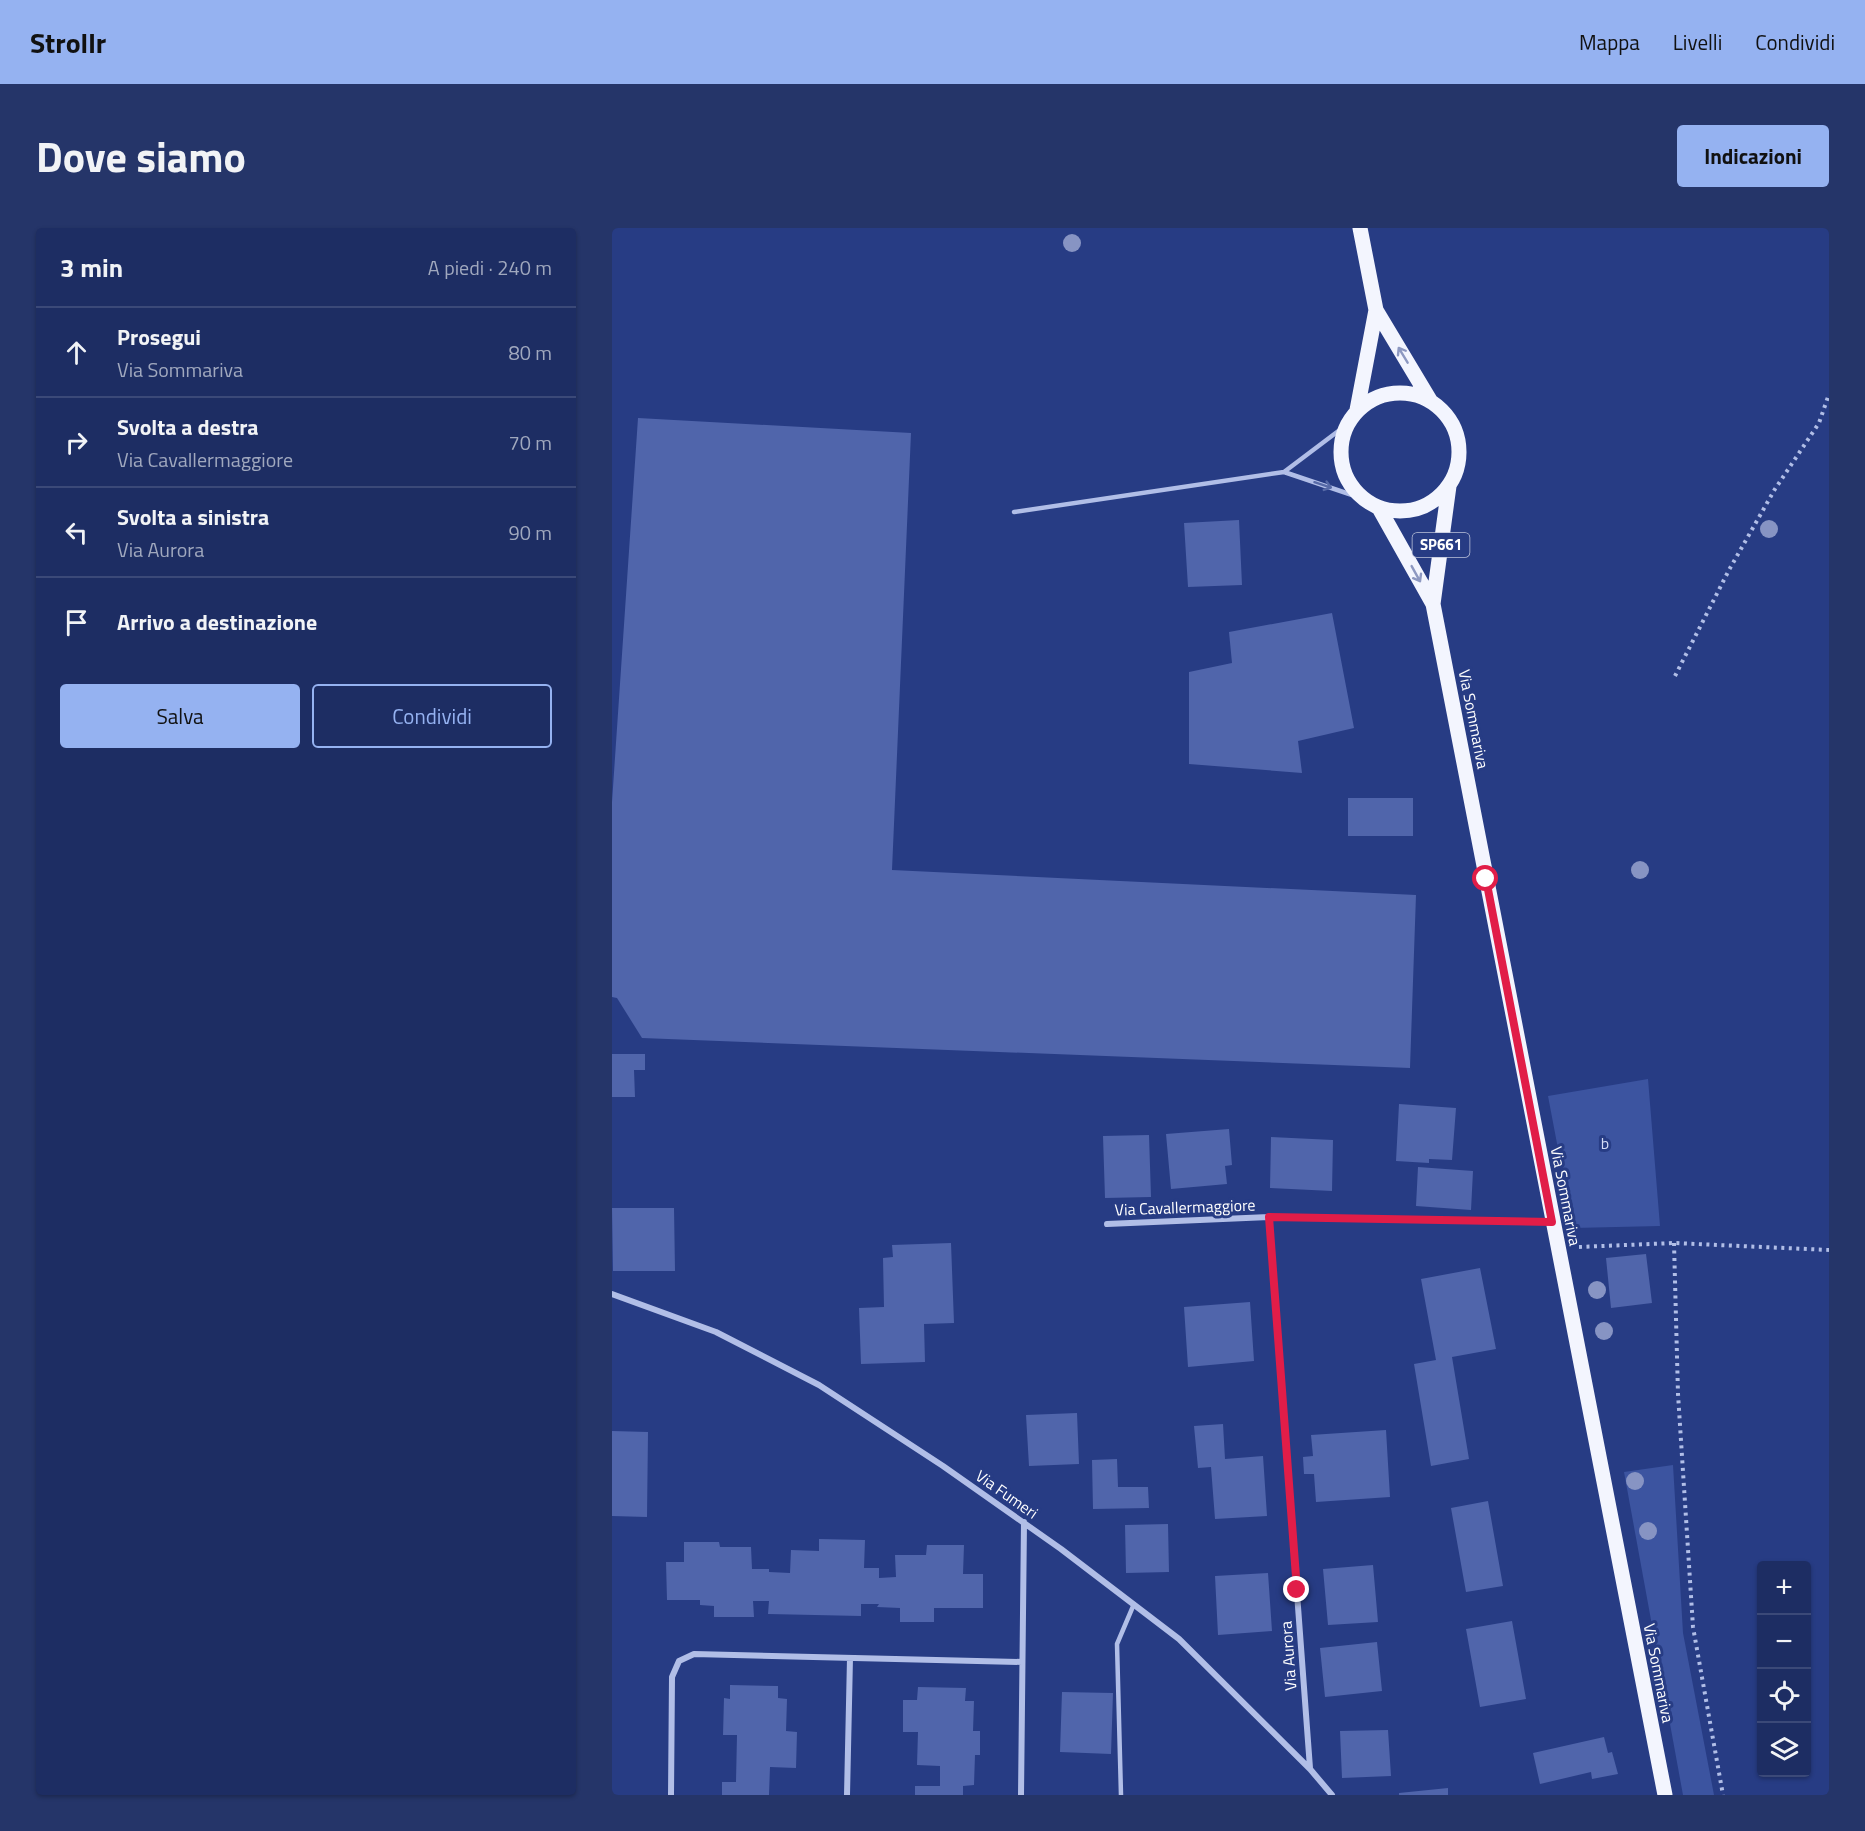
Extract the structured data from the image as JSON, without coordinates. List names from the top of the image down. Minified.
{"streets":{"main road":["SP661","Via Sommariva"],"street":["Via Cavallermaggiore","Via Fumeri","Via Aurora"]},"crossings":[["Via Sommariva","Via Cavallermaggiore"],["Via Cavallermaggiore","Via Aurora"],["Via Fumeri","Via Aurora"]],"parks":["b"],"page":{"header":"Strollr","nav":["Mappa","Livelli","Condividi"],"title":"Dove siamo","buttons":["Indicazioni",["Salva","Condividi"]],"heading":["3 min","A piedi · 240 m"],"list":[["Prosegui","Via Sommariva","80 m"],["Svolta a destra","Via Cavallermaggiore","70 m"],["Svolta a sinistra","Via Aurora","90 m"],"Arrivo a destinazione"],"map_buttons":["+","−"]}}
